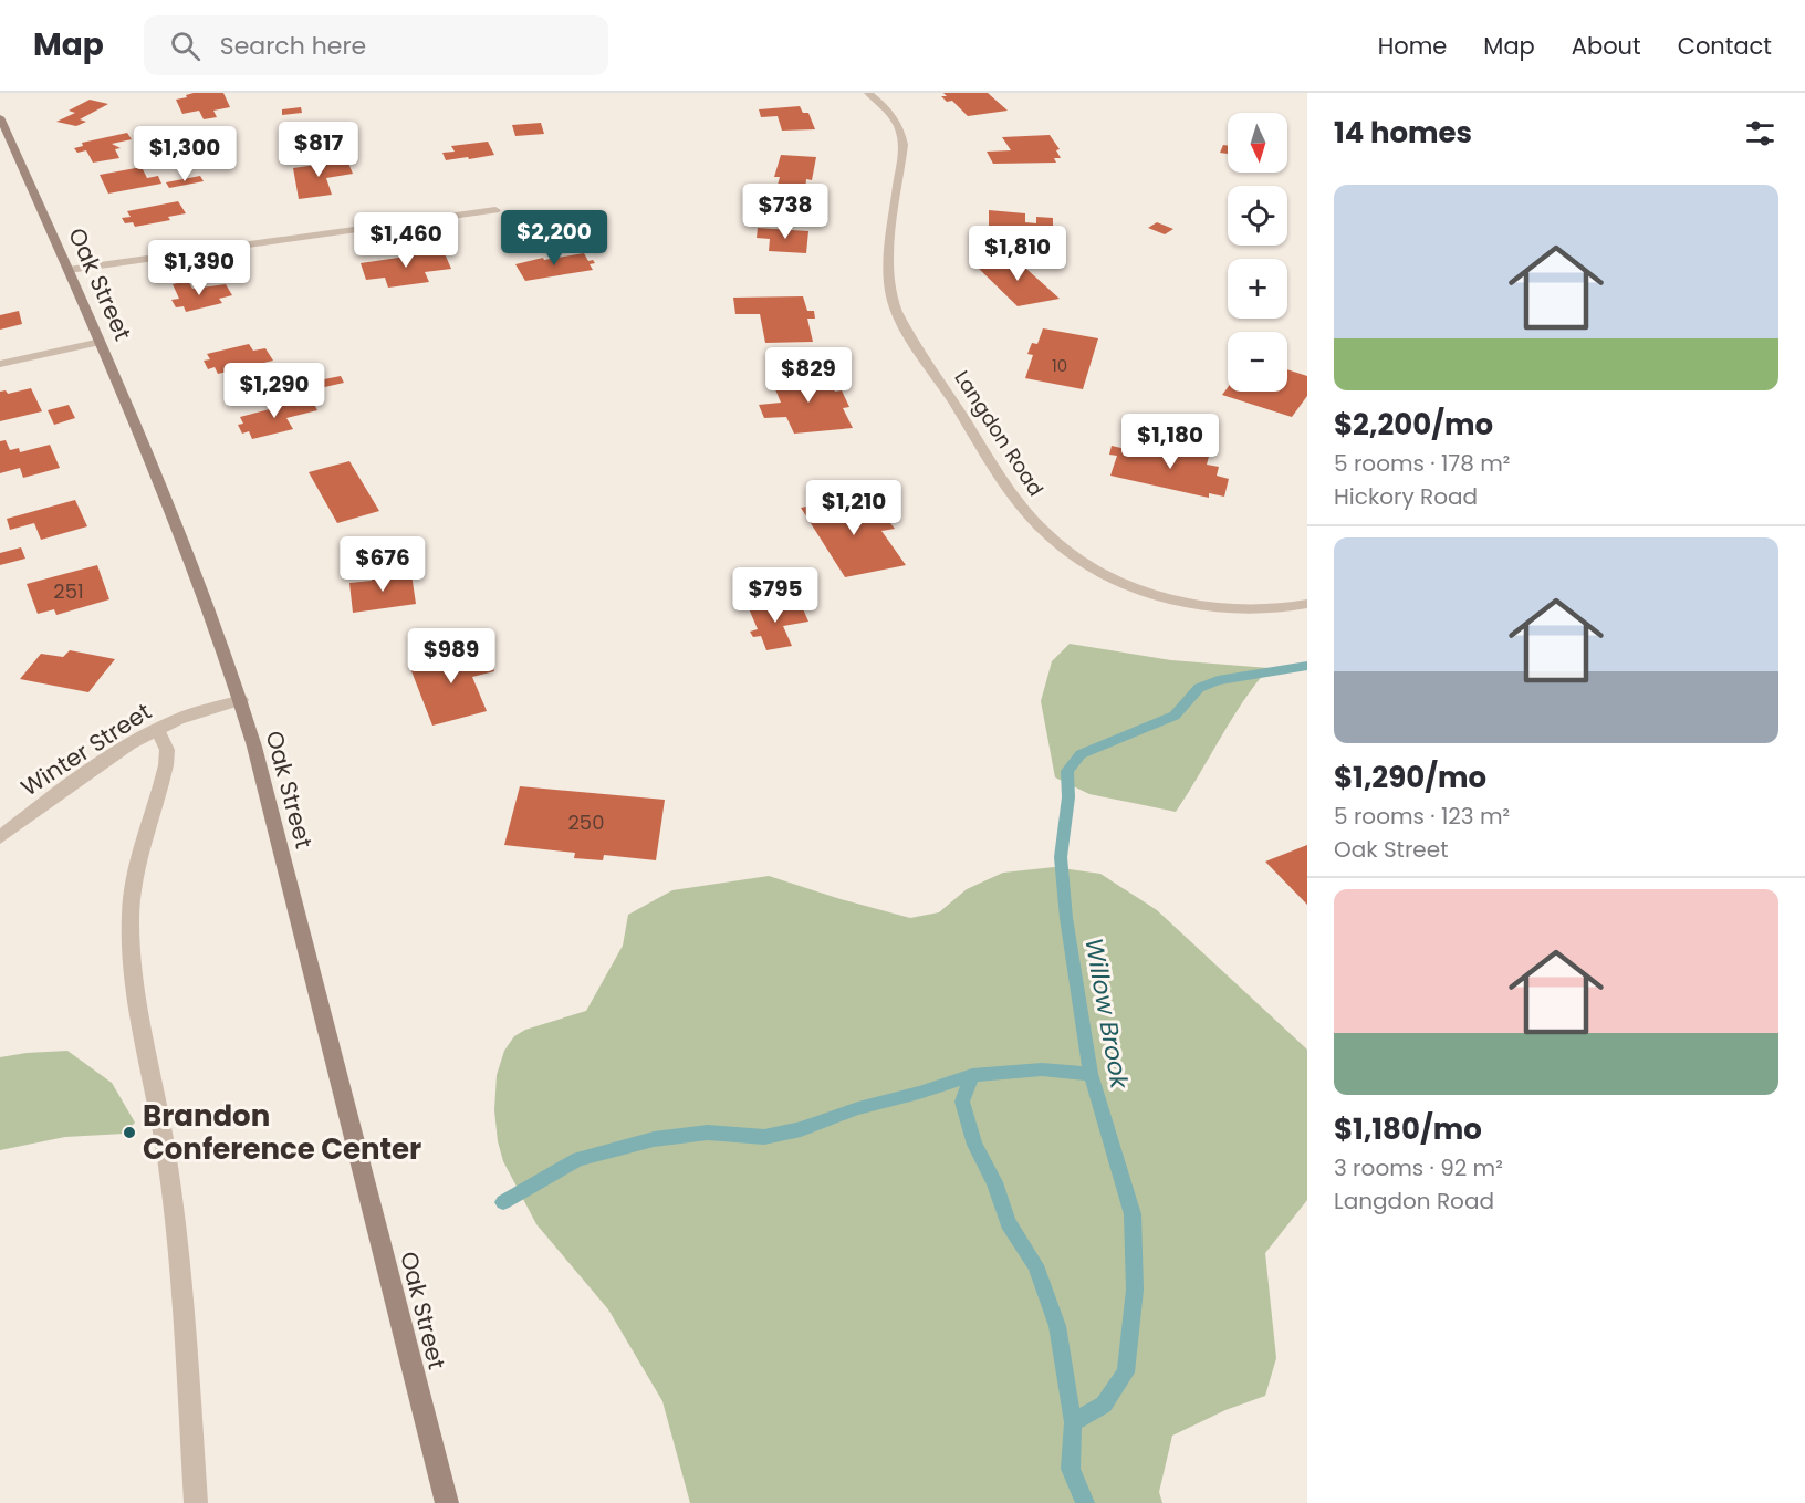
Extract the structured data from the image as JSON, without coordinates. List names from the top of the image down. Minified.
{"streets":{"main road":["Oak Street"],"street":["Langdon Road","Winter Street"]},"crossings":[["Oak Street","Winter Street"]],"water":["Willow Brook"],"places":["Brandon Conference Center"],"house_numbers":["10","251","250"],"north":"bottom","page":{"header":"Map","search":"Search here","nav":["Home","Map","About","Contact"],"heading":"14 homes","map_buttons":["+","−"],"price":["$817","$1,300","$738","$2,200","$1,460","$1,810","$1,390","$829","$1,290","$1,180","$1,210","$676","$795","$989"],"list":[{"name":"$2,200/mo","note":"5 rooms · 178 m² · Hickory Road"},{"name":"$1,290/mo","note":"5 rooms · 123 m² · Oak Street"},{"name":"$1,180/mo","note":"3 rooms · 92 m² · Langdon Road"}]}}
